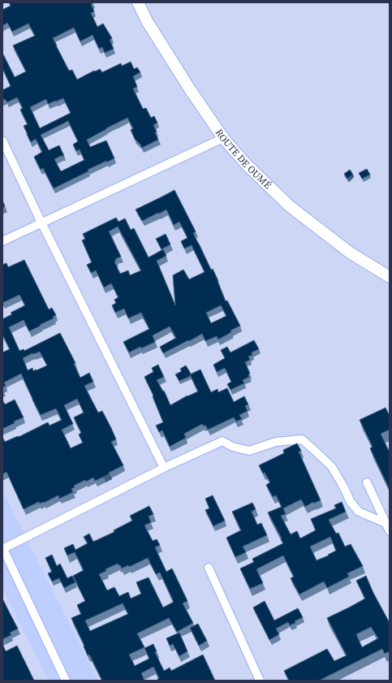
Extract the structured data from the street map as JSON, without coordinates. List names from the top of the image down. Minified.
{"streets":{"main road":["ROUTE DE OUMÉ"]}}
